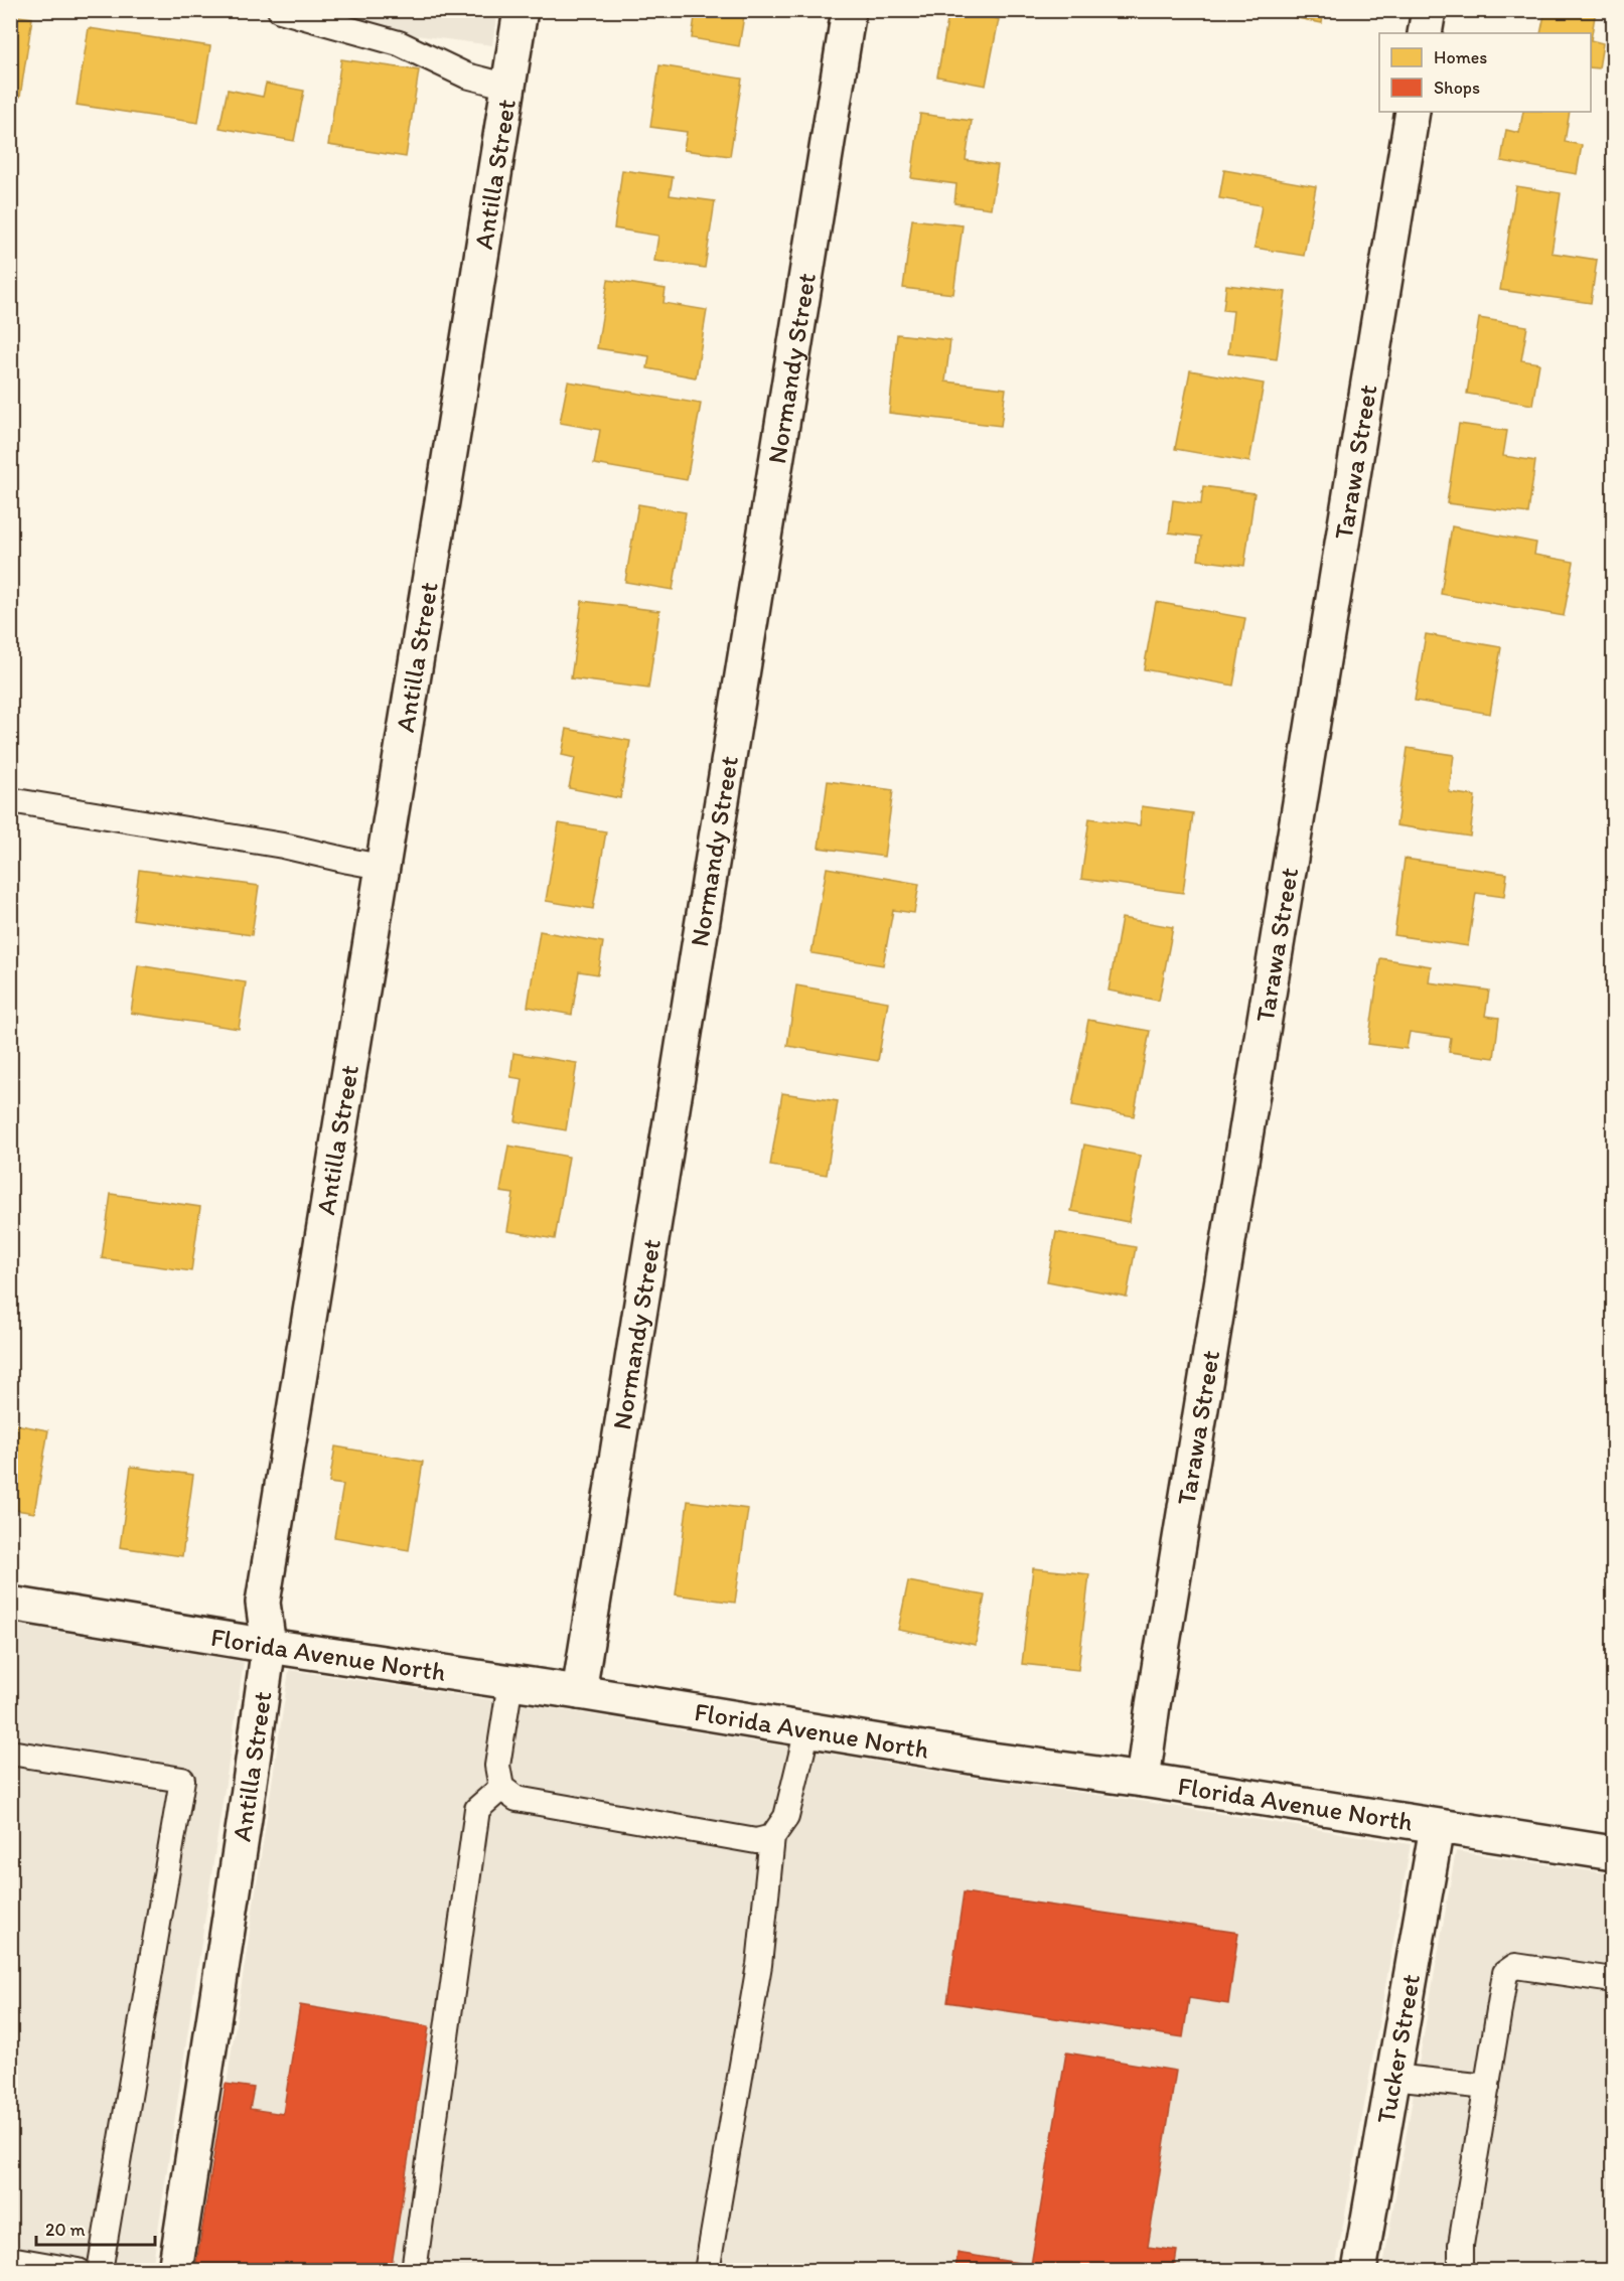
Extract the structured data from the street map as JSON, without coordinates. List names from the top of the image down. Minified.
{"streets":{"street":["Antilla Street","Normandy Street","Tarawa Street","Florida Avenue North","Tucker Street"]},"crossings":[["Antilla Street","Florida Avenue North"],["Normandy Street","Florida Avenue North"],["Tarawa Street","Florida Avenue North"],["Florida Avenue North","Tucker Street"]],"legend":["Homes","Shops"],"scale_bar":"20 m"}
